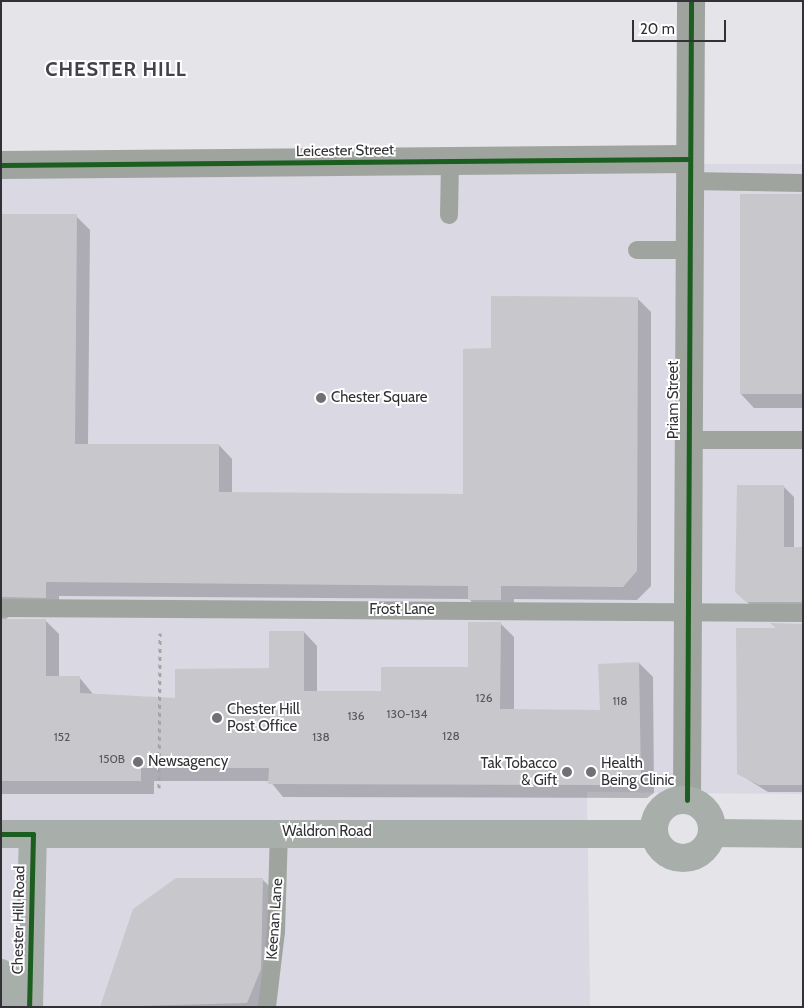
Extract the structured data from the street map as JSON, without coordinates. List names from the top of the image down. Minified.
{"streets":{"main road":["Waldron Road","Chester Hill Road"],"street":["Leicester Street","Priam Street"],"lane":["Frost Lane","Keenan Lane"]},"crossings":[["Leicester Street","Priam Street"],["Priam Street","Frost Lane"],["Priam Street","Waldron Road"],["Waldron Road","Keenan Lane"],["Waldron Road","Chester Hill Road"]],"districts":["CHESTER HILL"],"places":["Chester Square","Chester Hill Post Office","Newsagency","Tak Tobacco & Gift","Health Being Clinic"],"house_numbers":["126","118","130-134","136","128","152","138","150B"],"scale_bar":"20 m"}
